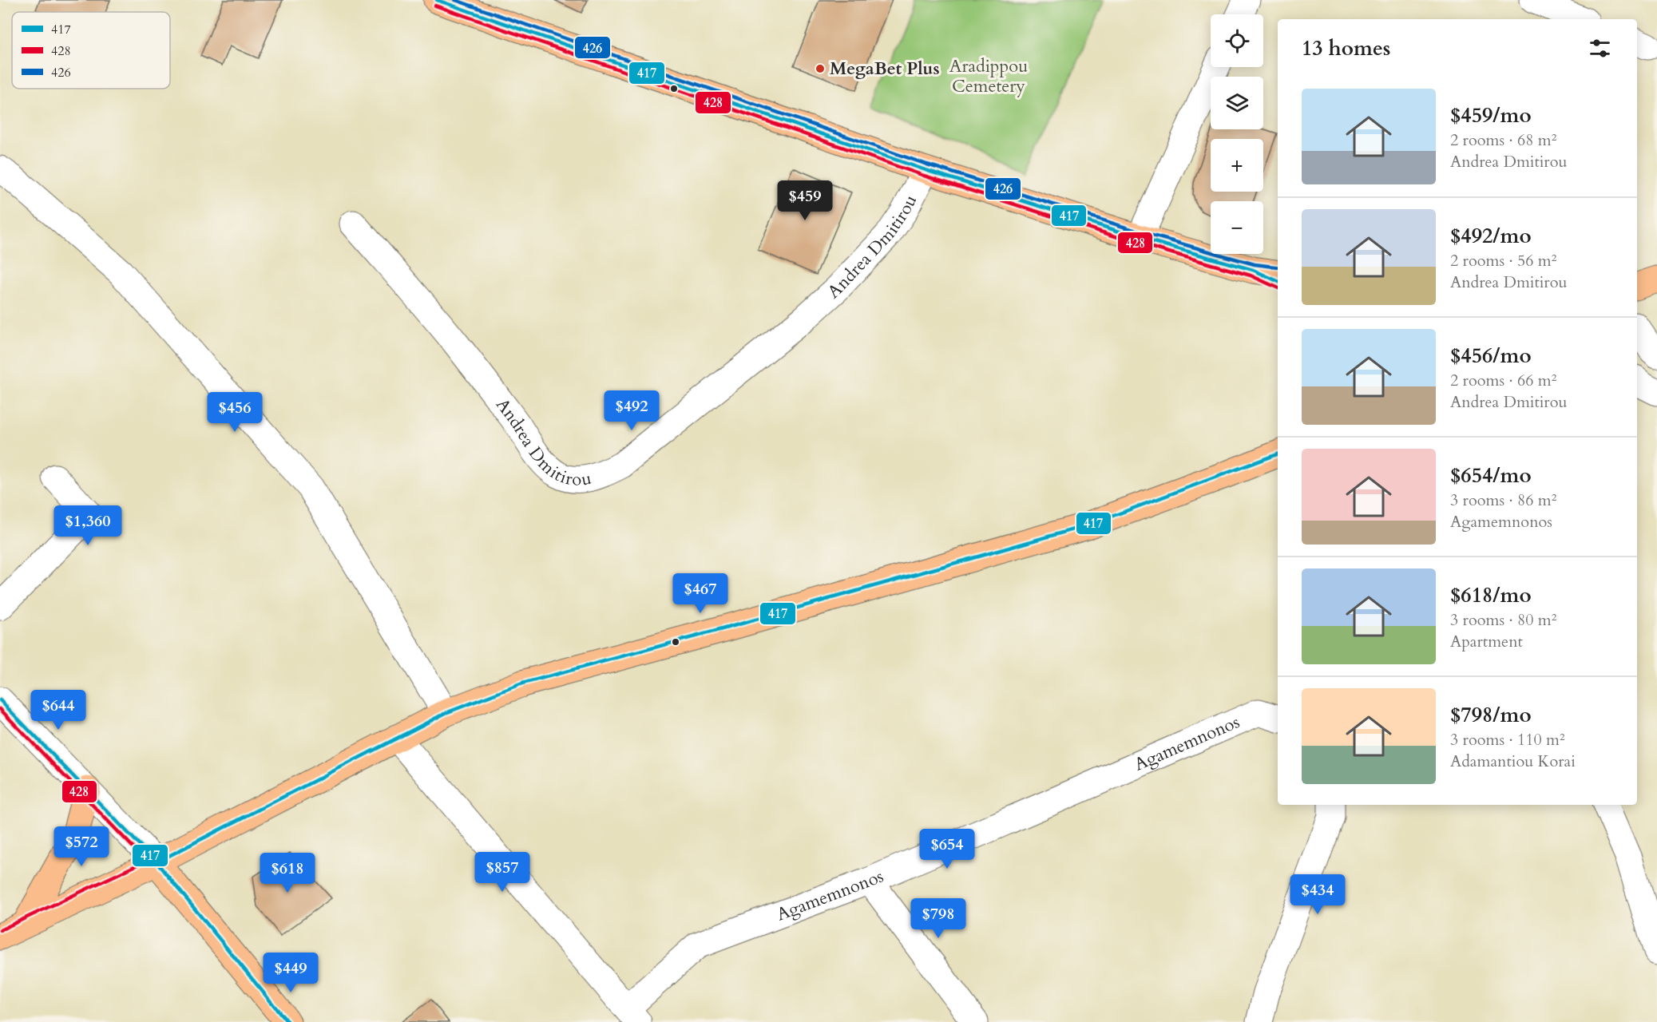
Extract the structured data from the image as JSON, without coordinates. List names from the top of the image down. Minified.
{"streets":{"street":["Andrea Dmitirou","Agamemnonos"]},"parks":["Aradippou Cemetery"],"places":["MegaBet Plus"],"lines":["transit line 417","transit line 426","transit line 428"],"legend":["417","428","426"],"page":{"map_buttons":["+","−"],"heading":"13 homes","list":[{"name":"$459/mo","note":"2 rooms · 68 m² · Andrea Dmitirou"},{"name":"$492/mo","note":"2 rooms · 56 m² · Andrea Dmitirou"},{"name":"$456/mo","note":"2 rooms · 66 m² · Andrea Dmitirou"},{"name":"$654/mo","note":"3 rooms · 86 m² · Agamemnonos"},{"name":"$618/mo","note":"3 rooms · 80 m² · Apartment"},{"name":"$798/mo","note":"3 rooms · 110 m² · Adamantiou Korai"}],"price":["$459","$492","$456","$1,360","$467","$644","$572","$654","$857","$618","$434","$798","$449"]}}
